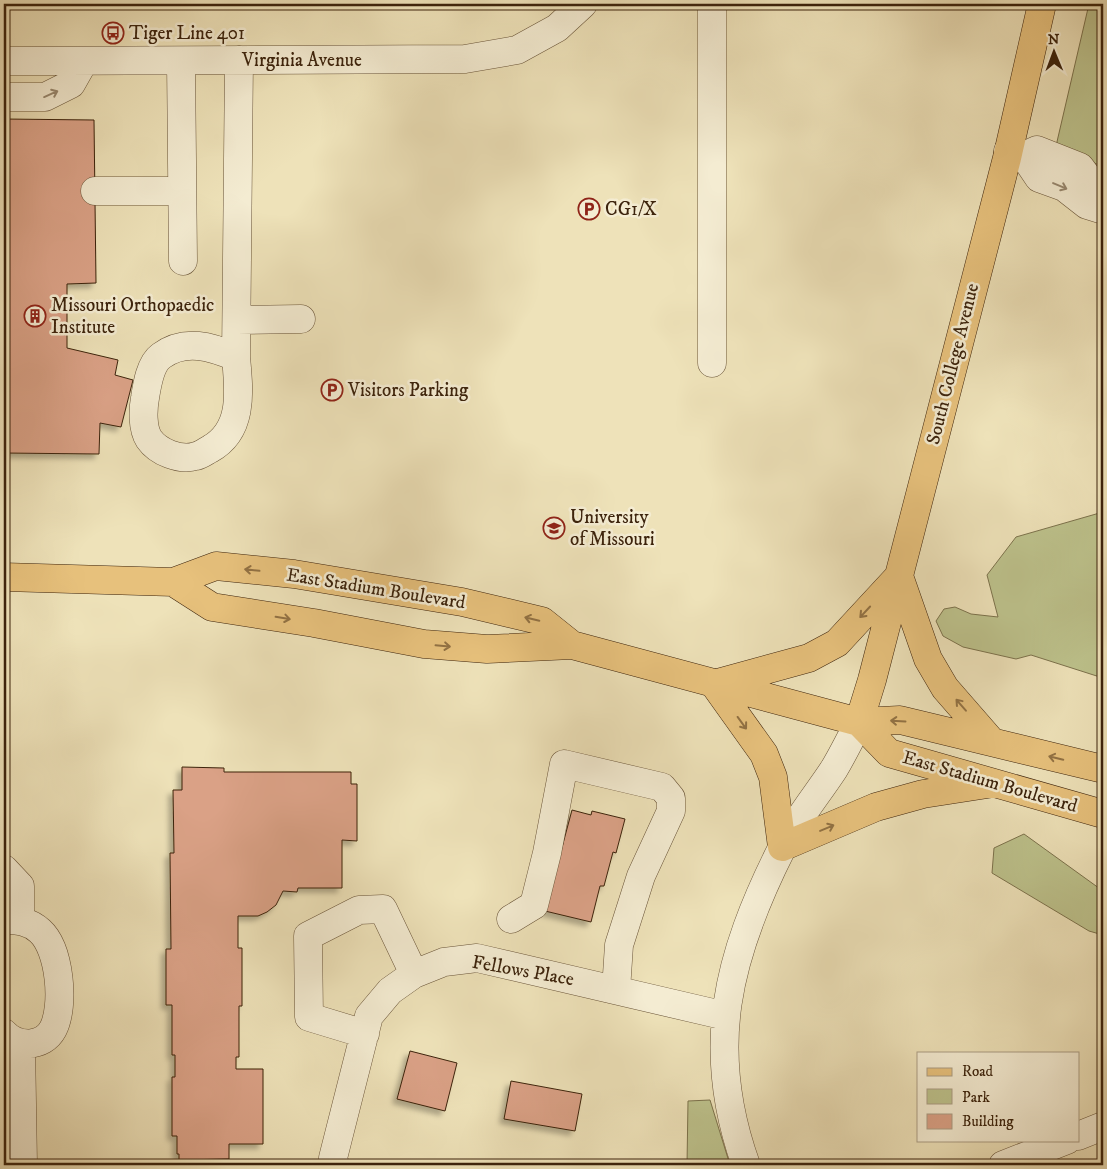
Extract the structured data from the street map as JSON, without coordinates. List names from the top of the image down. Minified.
{"streets":{"main road":["South College Avenue","East Stadium Boulevard"],"street":["Virginia Avenue","Fellows Place"]},"crossings":[["South College Avenue","East Stadium Boulevard"]],"places":{"bus stop":["Tiger Line 401"],"parking":["CG1/X","Visitors Parking"],"building":["Missouri Orthopaedic Institute"],"school or university":["University of Missouri"]},"legend":["Road","Park","Building"],"north":"top"}
